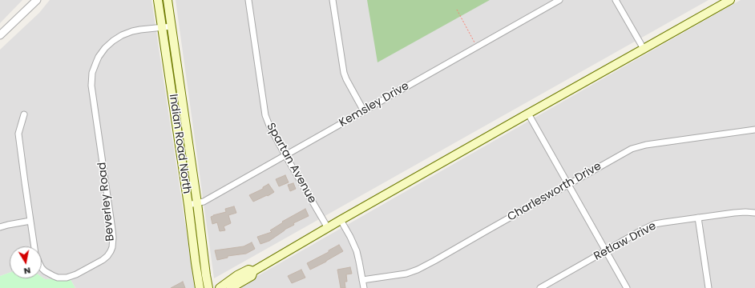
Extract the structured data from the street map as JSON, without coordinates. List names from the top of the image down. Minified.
{"streets":{"main road":["Indian Road North"],"street":["Kemsley Drive","Spartan Avenue","Charlesworth Drive","Beverley Road","Retlaw Drive"]},"crossings":[["Kemsley Drive","Indian Road North"],["Kemsley Drive","Spartan Avenue"],["Indian Road North","Beverley Road"]],"north":"bottom"}
